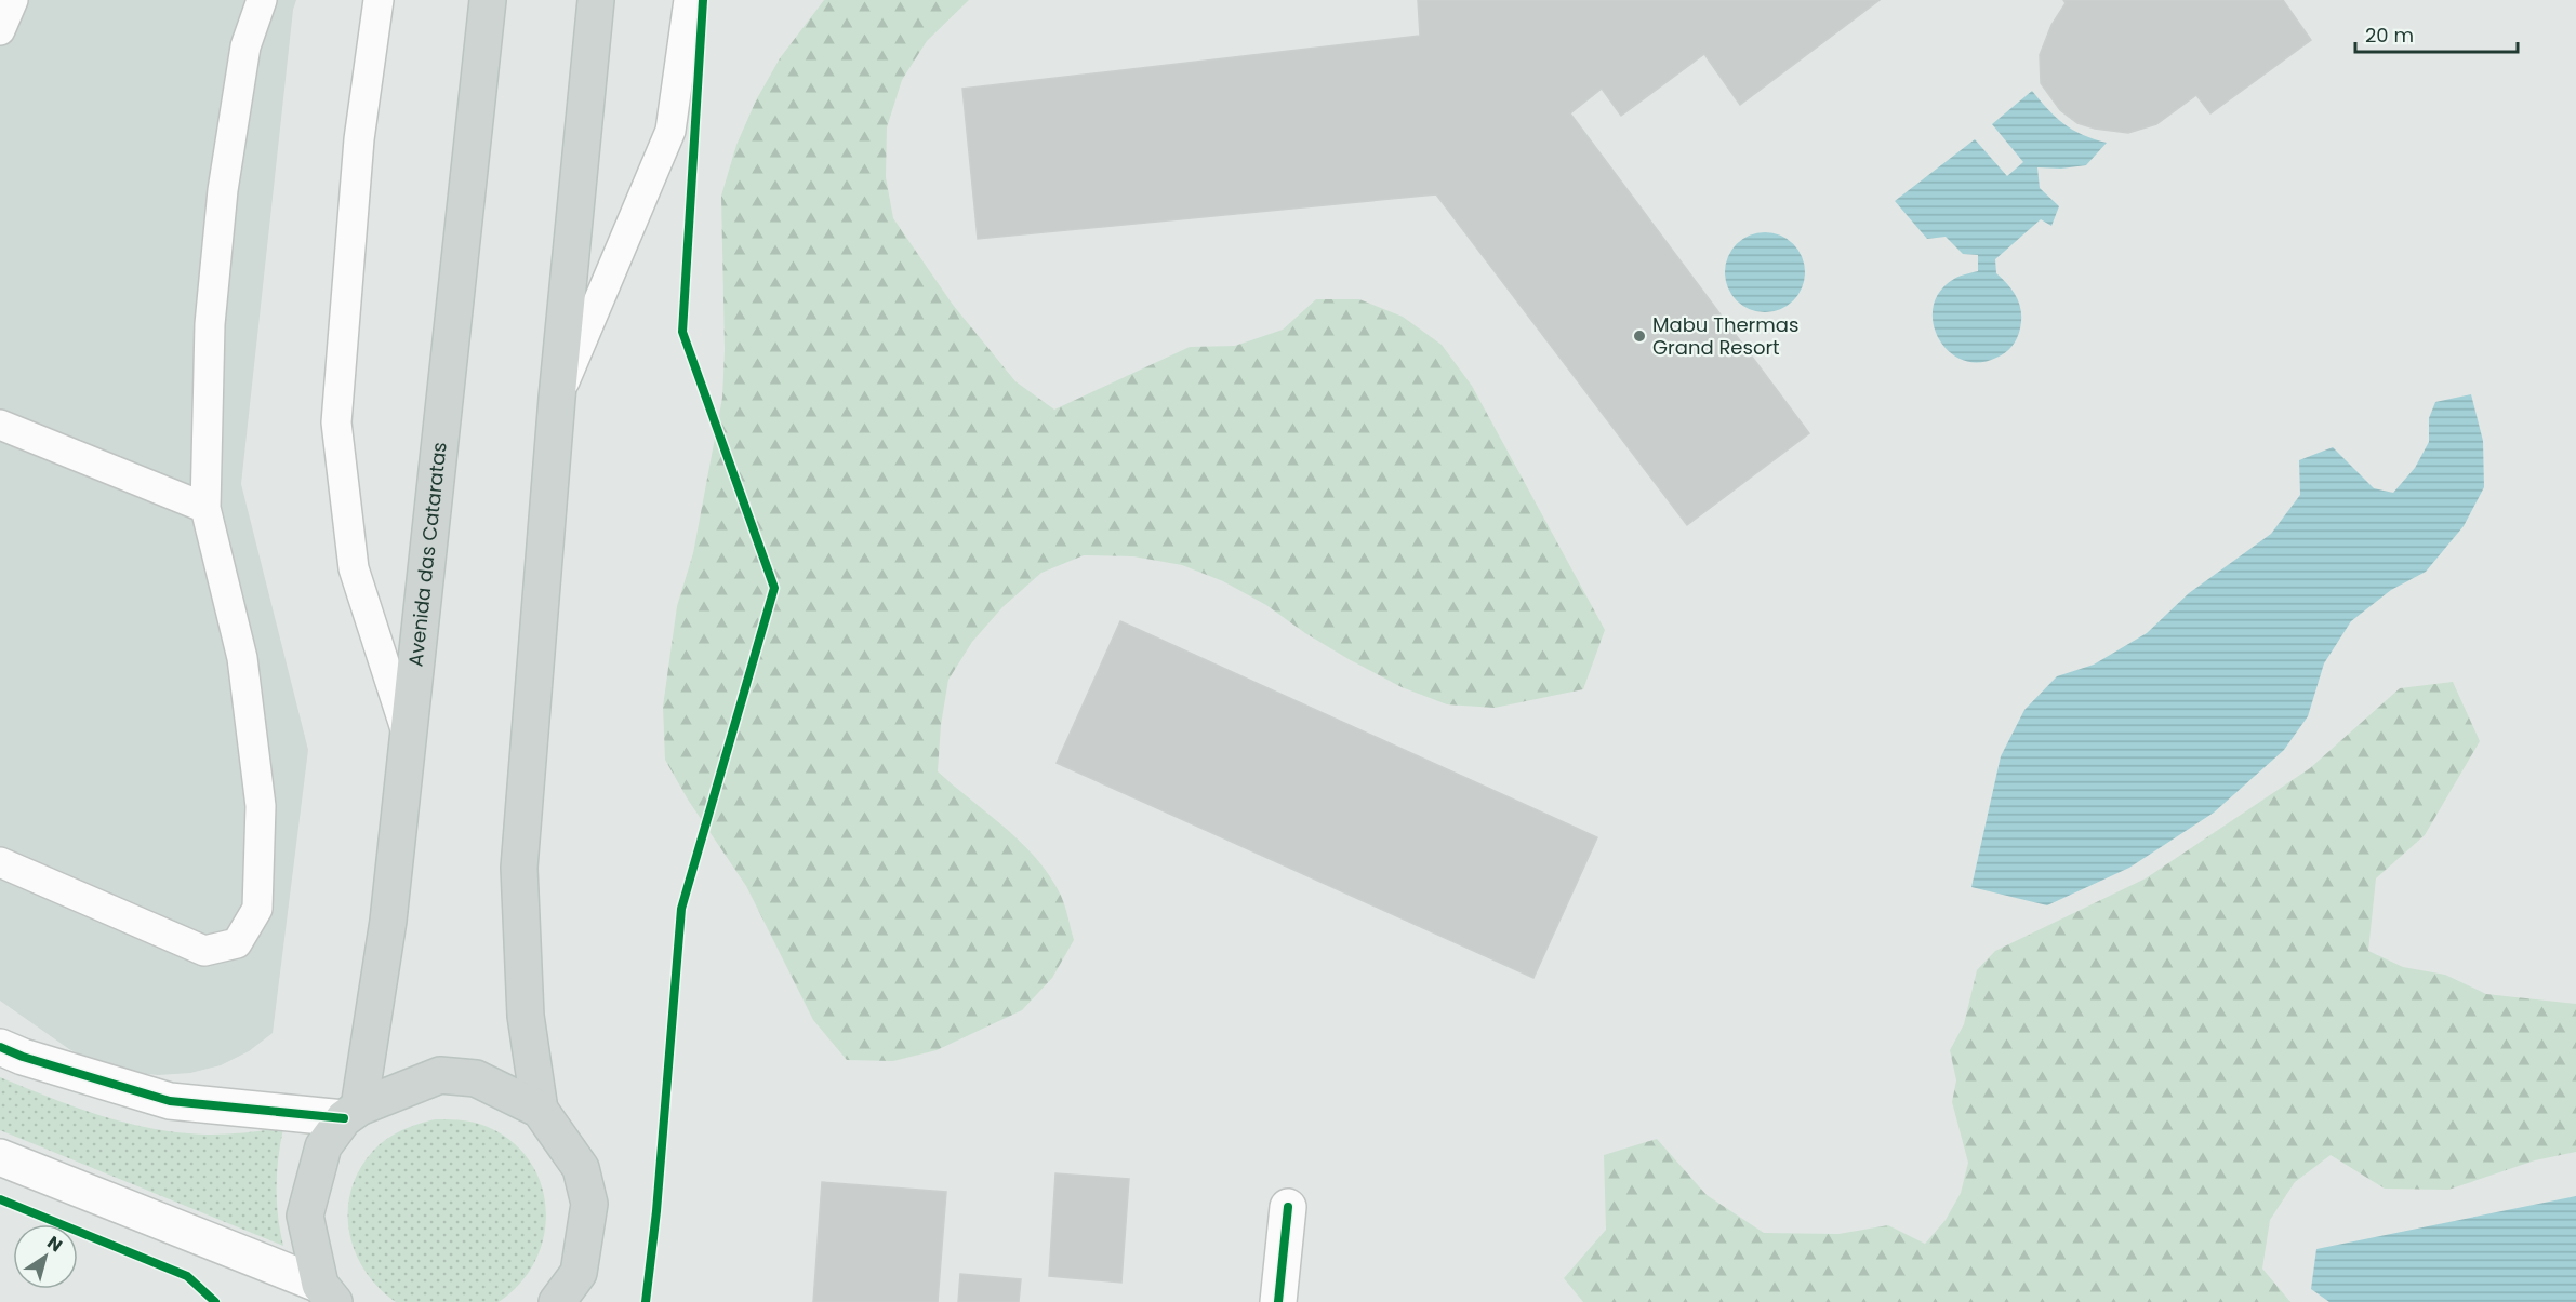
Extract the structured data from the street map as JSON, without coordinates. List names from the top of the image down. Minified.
{"streets":{"main road":["Avenida das Cataratas"]},"places":["Mabu Thermas Grand Resort"],"scale_bar":"20 m","north":"top right"}
